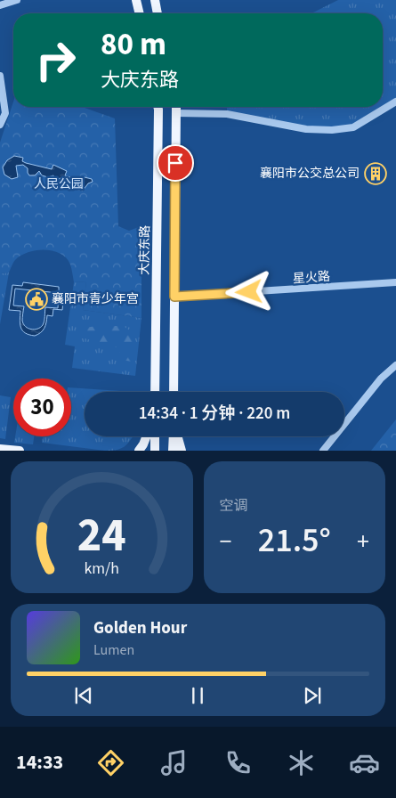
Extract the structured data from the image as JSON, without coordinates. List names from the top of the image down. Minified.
{"streets":{"main road":["大庆东路"],"street":["星火路"]},"parks":["人民公园"],"places":{"building":["襄阳市公交总公司"],"public building":["襄阳市青少年宫"]},"page":{"turn":["80 m","大庆东路"],"limit":"30","trip":"14:34 · 1 分钟 · 220 m","tile":"空调","heat":["−","21.5°","+"],"song":["Golden Hour","Lumen"],"tabs":"14:33","gauge":["24","km/h"]}}
